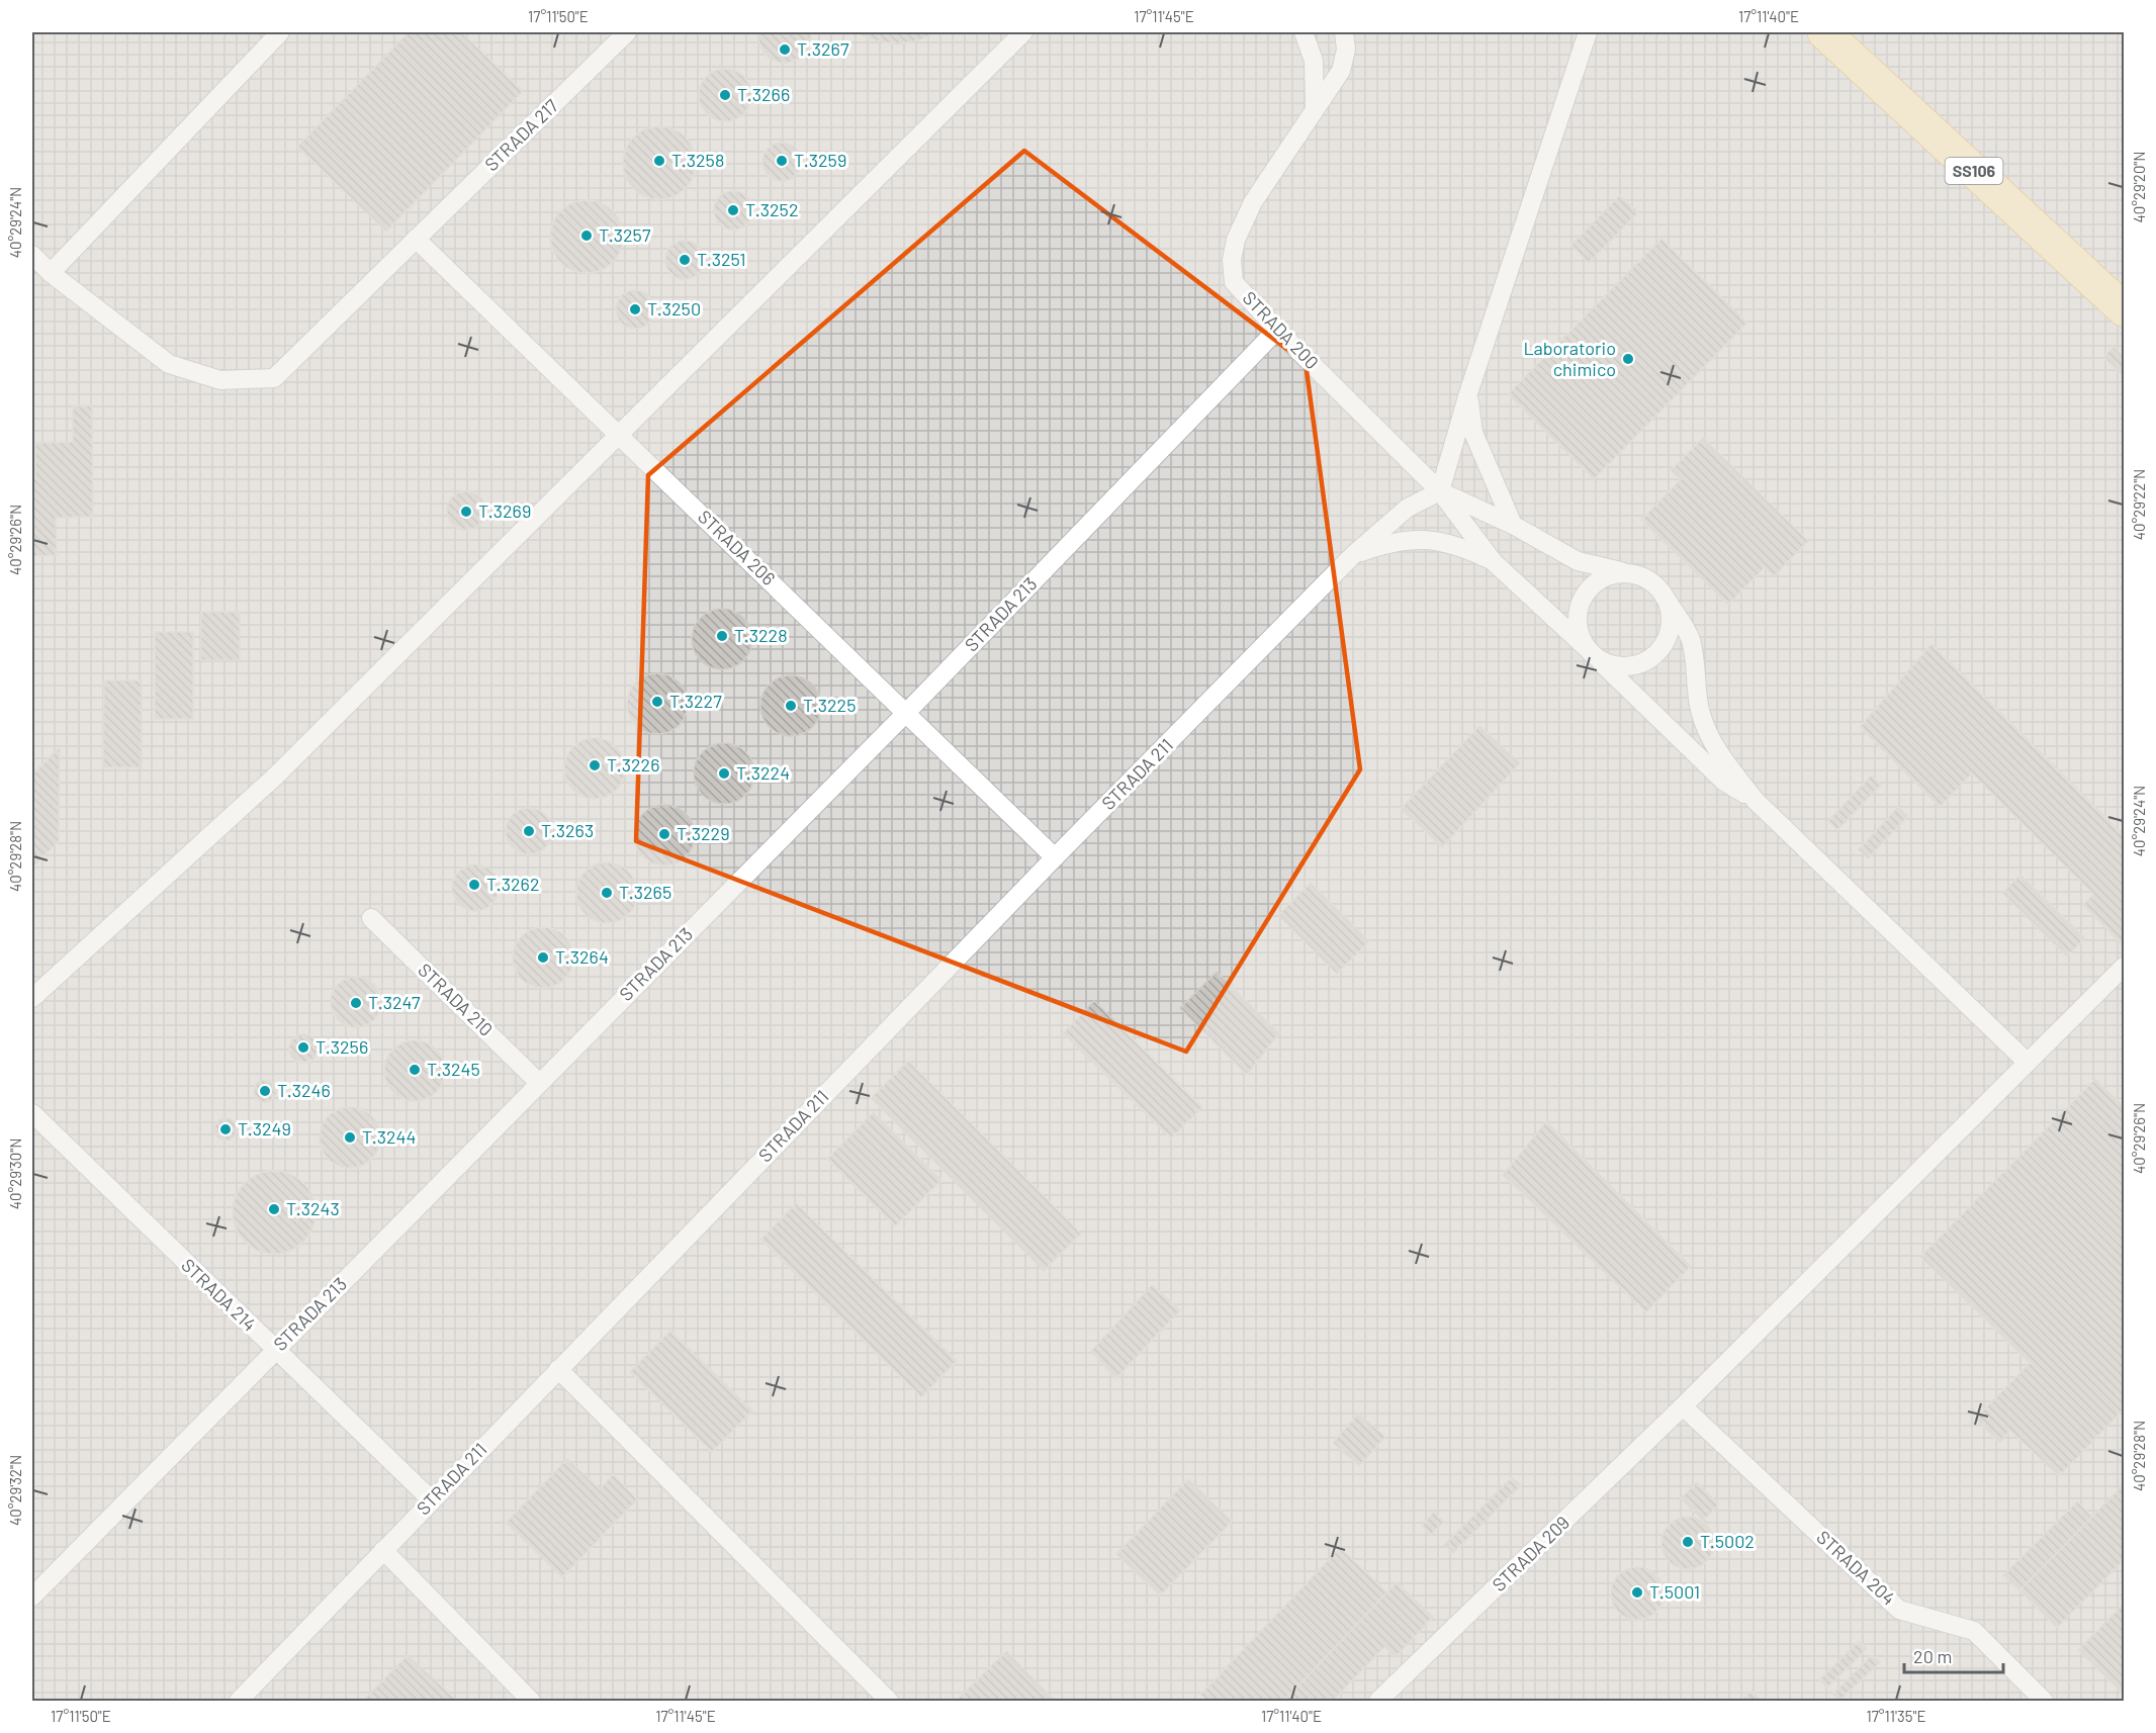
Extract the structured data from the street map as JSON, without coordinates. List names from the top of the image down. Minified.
{"streets":{"main road":["SS106"],"lane":["STRADA 217","STRADA 200","STRADA 206","STRADA 213","STRADA 211","STRADA 210","STRADA 214","STRADA 209","STRADA 204"]},"crossings":[["STRADA 217","STRADA 206"],["STRADA 200","STRADA 213"],["STRADA 200","STRADA 211"],["STRADA 206","STRADA 213"],["STRADA 206","STRADA 211"],["STRADA 213","STRADA 210"],["STRADA 213","STRADA 214"],["STRADA 211","STRADA 214"],["STRADA 209","STRADA 204"]],"places":["T.3267","T.3266","T.3258","T.3259","T.3252","T.3257","T.3251","T.3250","Laboratorio chimico","T.3269","T.3228","T.3227","T.3225","T.3226","T.3224","T.3263","T.3229","T.3262","T.3265","T.3264","T.3247","T.3256","T.3245","T.3246","T.3249","T.3244","T.3243","T.5002","T.5001"],"scale_bar":"20 m","coordinates":["17°11'50\"E","17°11'45\"E","17°11'40\"E","40°29'20\"N","40°29'24\"N","40°29'22\"N","40°29'26\"N","40°29'28\"N","40°29'30\"N","40°29'32\"N","17°11'35\"E"]}
